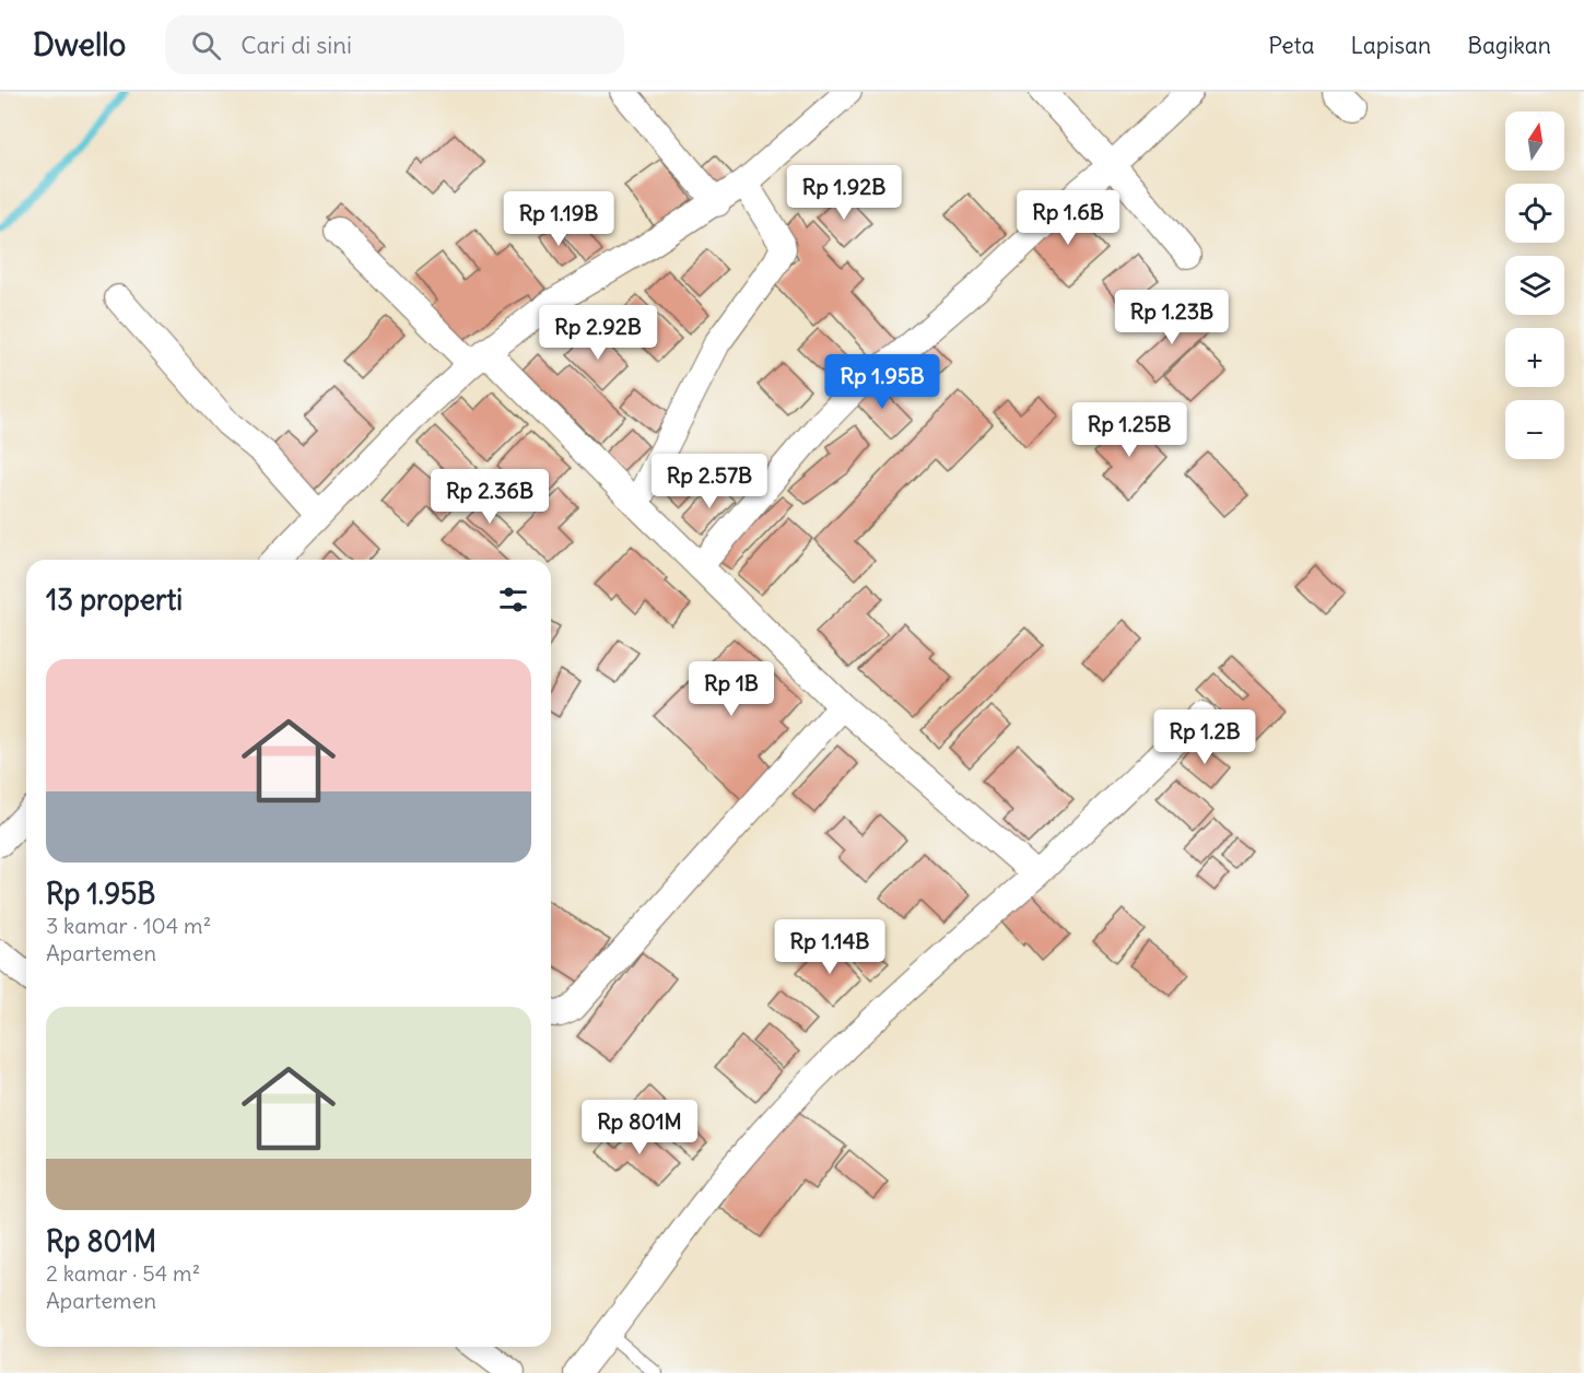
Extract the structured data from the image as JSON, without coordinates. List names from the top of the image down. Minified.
{"north":"top","page":{"header":"Dwello","search":"Cari di sini","nav":["Peta","Lapisan","Bagikan"],"map_buttons":["+","−"],"price":["Rp 1.92B","Rp 1.6B","Rp 1.19B","Rp 1.23B","Rp 2.92B","Rp 1.95B","Rp 1.25B","Rp 2.57B","Rp 2.36B","Rp 1B","Rp 1.2B","Rp 1.14B","Rp 801M"],"heading":"13 properti","list":[{"name":"Rp 1.95B","note":"3 kamar · 104 m² · Apartemen"},{"name":"Rp 801M","note":"2 kamar · 54 m² · Apartemen"}]}}
